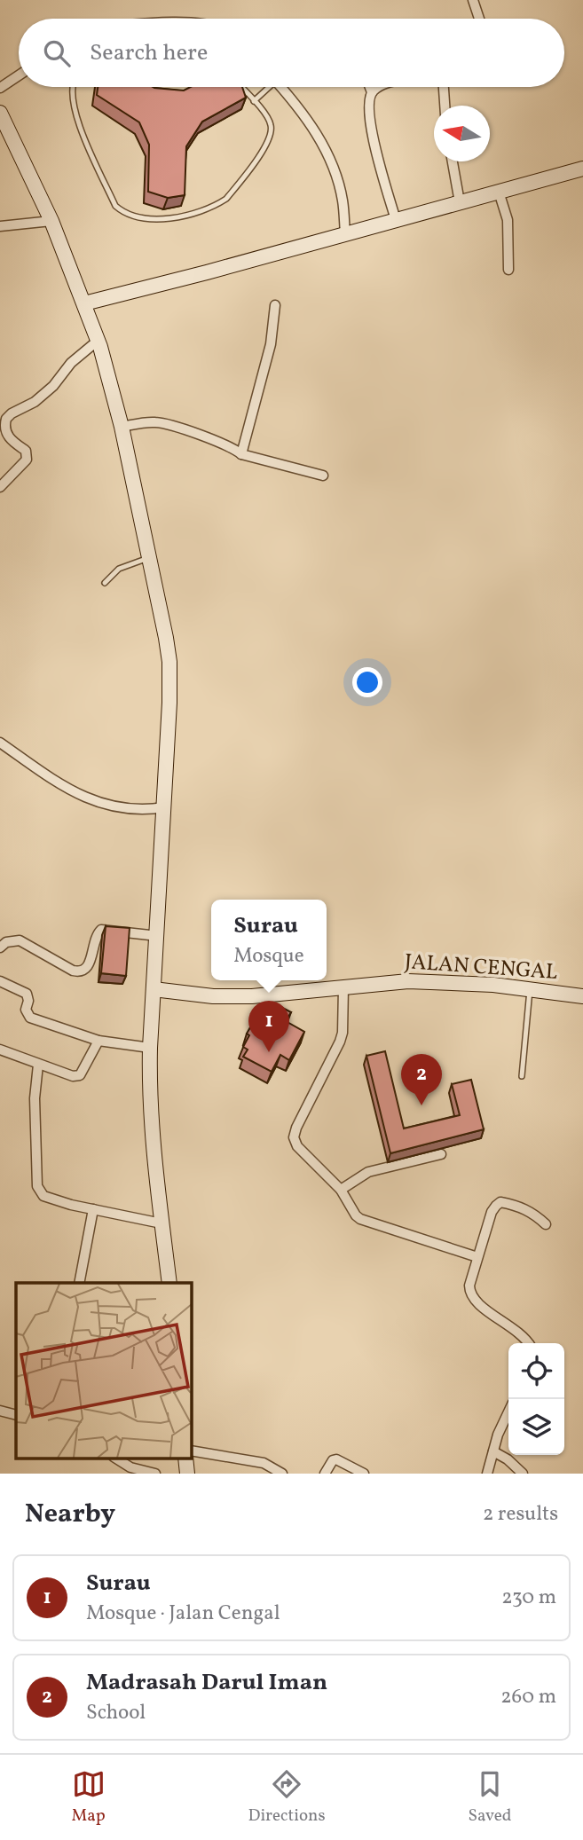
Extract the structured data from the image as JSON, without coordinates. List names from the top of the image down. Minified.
{"streets":{"main road":["JALAN CENGAL"]},"north":"left","page":{"search":"Search here","popup":["Surau","Mosque"],"pins":["1","2"],"heading":["Nearby","2 results"],"list":[{"mark":"1","name":"Surau","note":"Mosque · Jalan Cengal","value":"230 m"},{"mark":"2","name":"Madrasah Darul Iman","note":"School","value":"260 m"}],"nav":["Map","Directions","Saved"]}}
